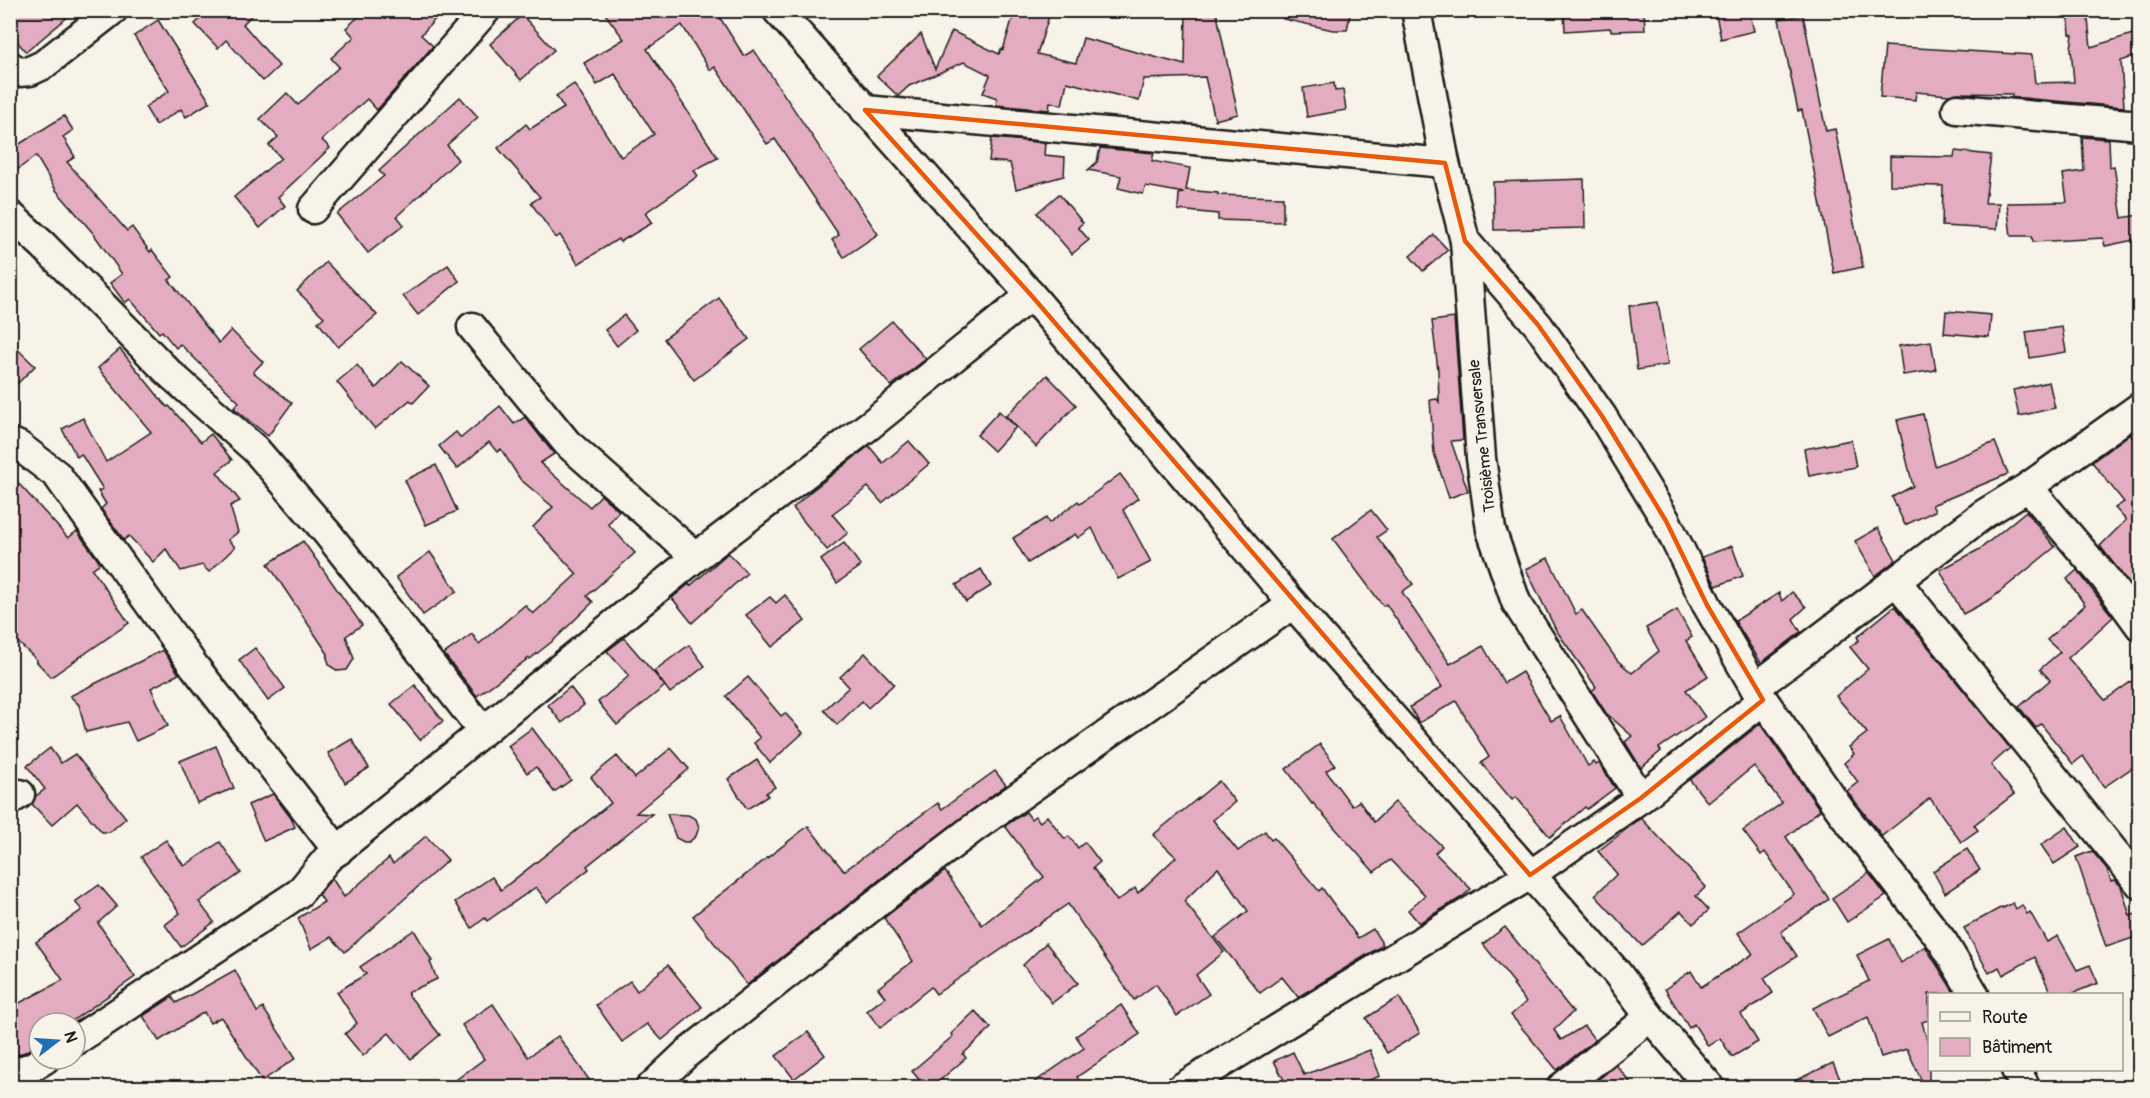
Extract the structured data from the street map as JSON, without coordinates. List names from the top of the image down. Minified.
{"streets":{"street":["Troisième Transversale"]},"legend":["Route","Bâtiment"],"north":"right"}
